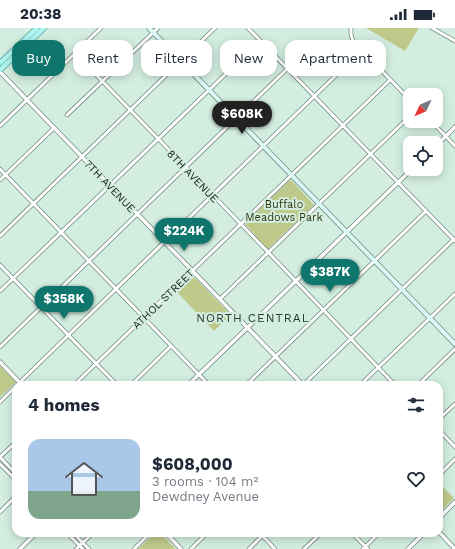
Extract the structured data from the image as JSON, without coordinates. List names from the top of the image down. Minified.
{"streets":{"street":["8TH AVENUE","7TH AVENUE","ATHOL STREET"]},"crossings":[["8TH AVENUE","ATHOL STREET"],["7TH AVENUE","ATHOL STREET"]],"districts":["NORTH CENTRAL"],"parks":["Buffalo Meadows Park"],"north":"bottom left","page":{"status":"20:38","chip":["Buy","Rent","Filters","New","Apartment"],"price":["$608K","$224K","$387K","$358K"],"heading":"4 homes","list":[{"name":"$608,000","note":"3 rooms · 104 m² · Dewdney Avenue"}]}}
